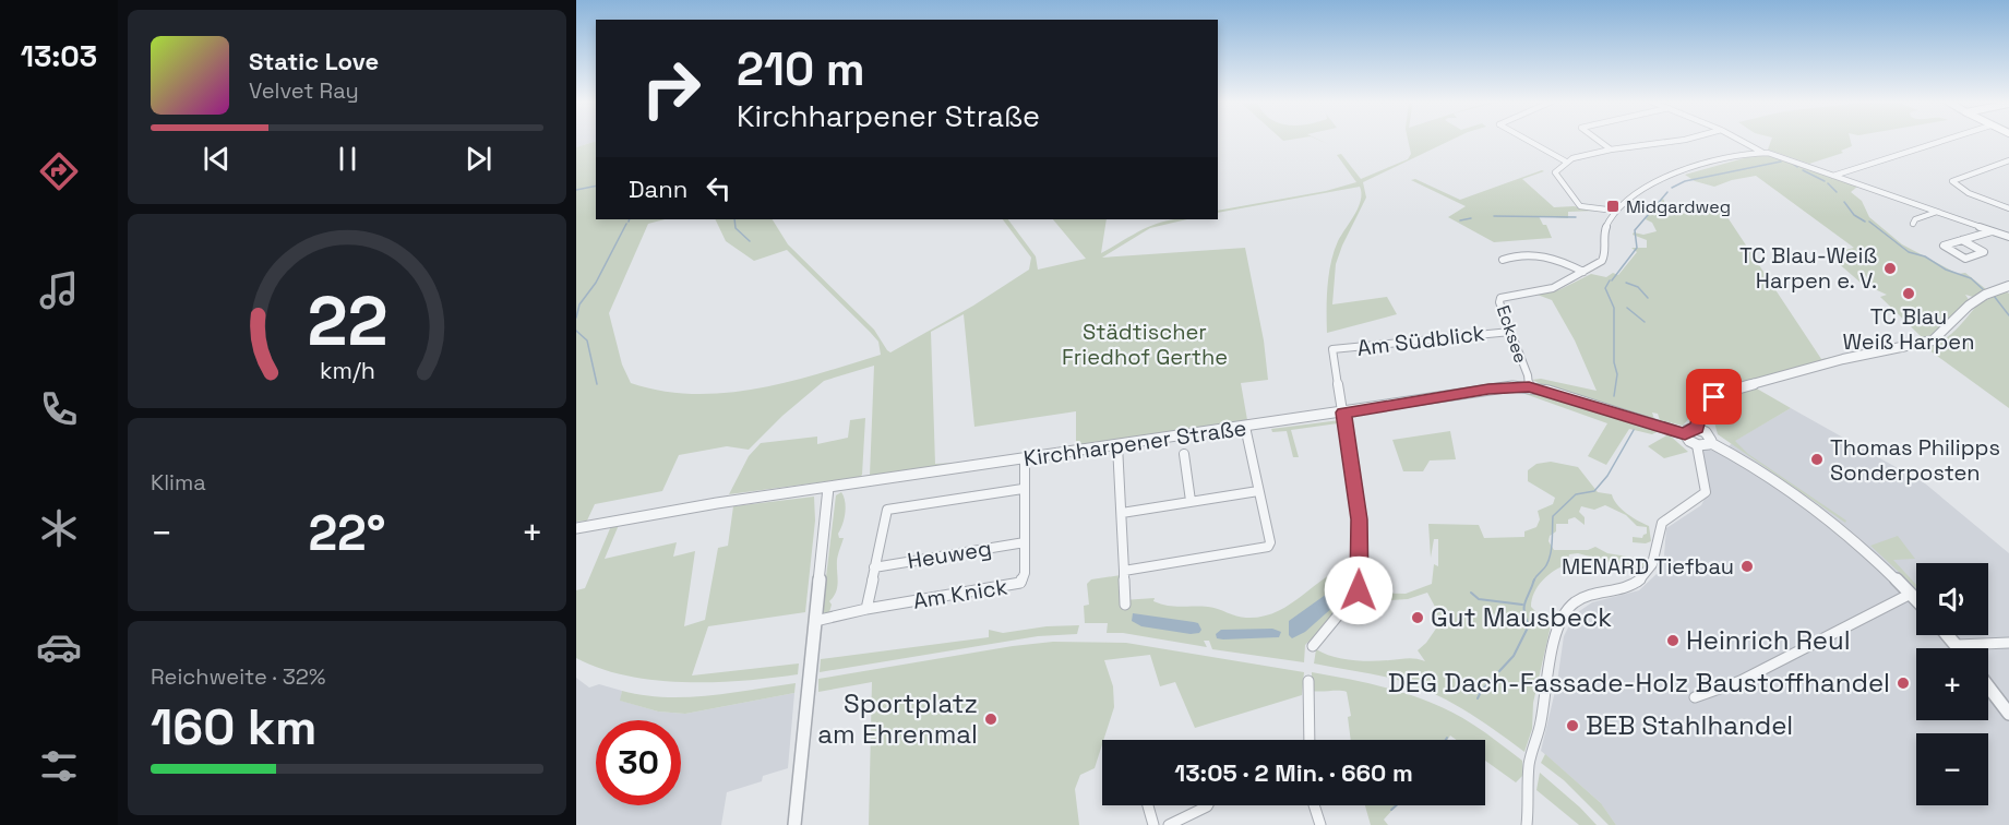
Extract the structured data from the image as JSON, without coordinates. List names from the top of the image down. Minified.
{"streets":{"street":["Ecksee","Am Südblick","Kirchharpener Straße","Heuweg","Am Knick"]},"crossings":[["Ecksee","Am Südblick"],["Ecksee","Kirchharpener Straße"],["Am Südblick","Kirchharpener Straße"],["Kirchharpener Straße","Am Knick"],["Heuweg","Am Knick"]],"parks":["Städtischer Friedhof Gerthe"],"places":{"transit":["Midgardweg"],"other":["TC Blau-Weiß Harpen e. V.","TC Blau Weiß Harpen","Thomas Philipps Sonderposten","MENARD Tiefbau","Gut Mausbeck","Heinrich Reul","DEG Dach-Fassade-Holz Baustoffhandel","Sportplatz am Ehrenmal","BEB Stahlhandel"]},"page":{"tabs":"13:03","turn":["210 m","Kirchharpener Straße"],"song":["Static Love","Velvet Ray"],"then":"Dann","tile":["Klima",["Reichweite · 32%","160 km"]],"heat":["−","22°","+"],"map_buttons":["+","−"],"limit":"30","trip":"13:05 · 2 Min. · 660 m","gauge":["22","km/h"]}}
